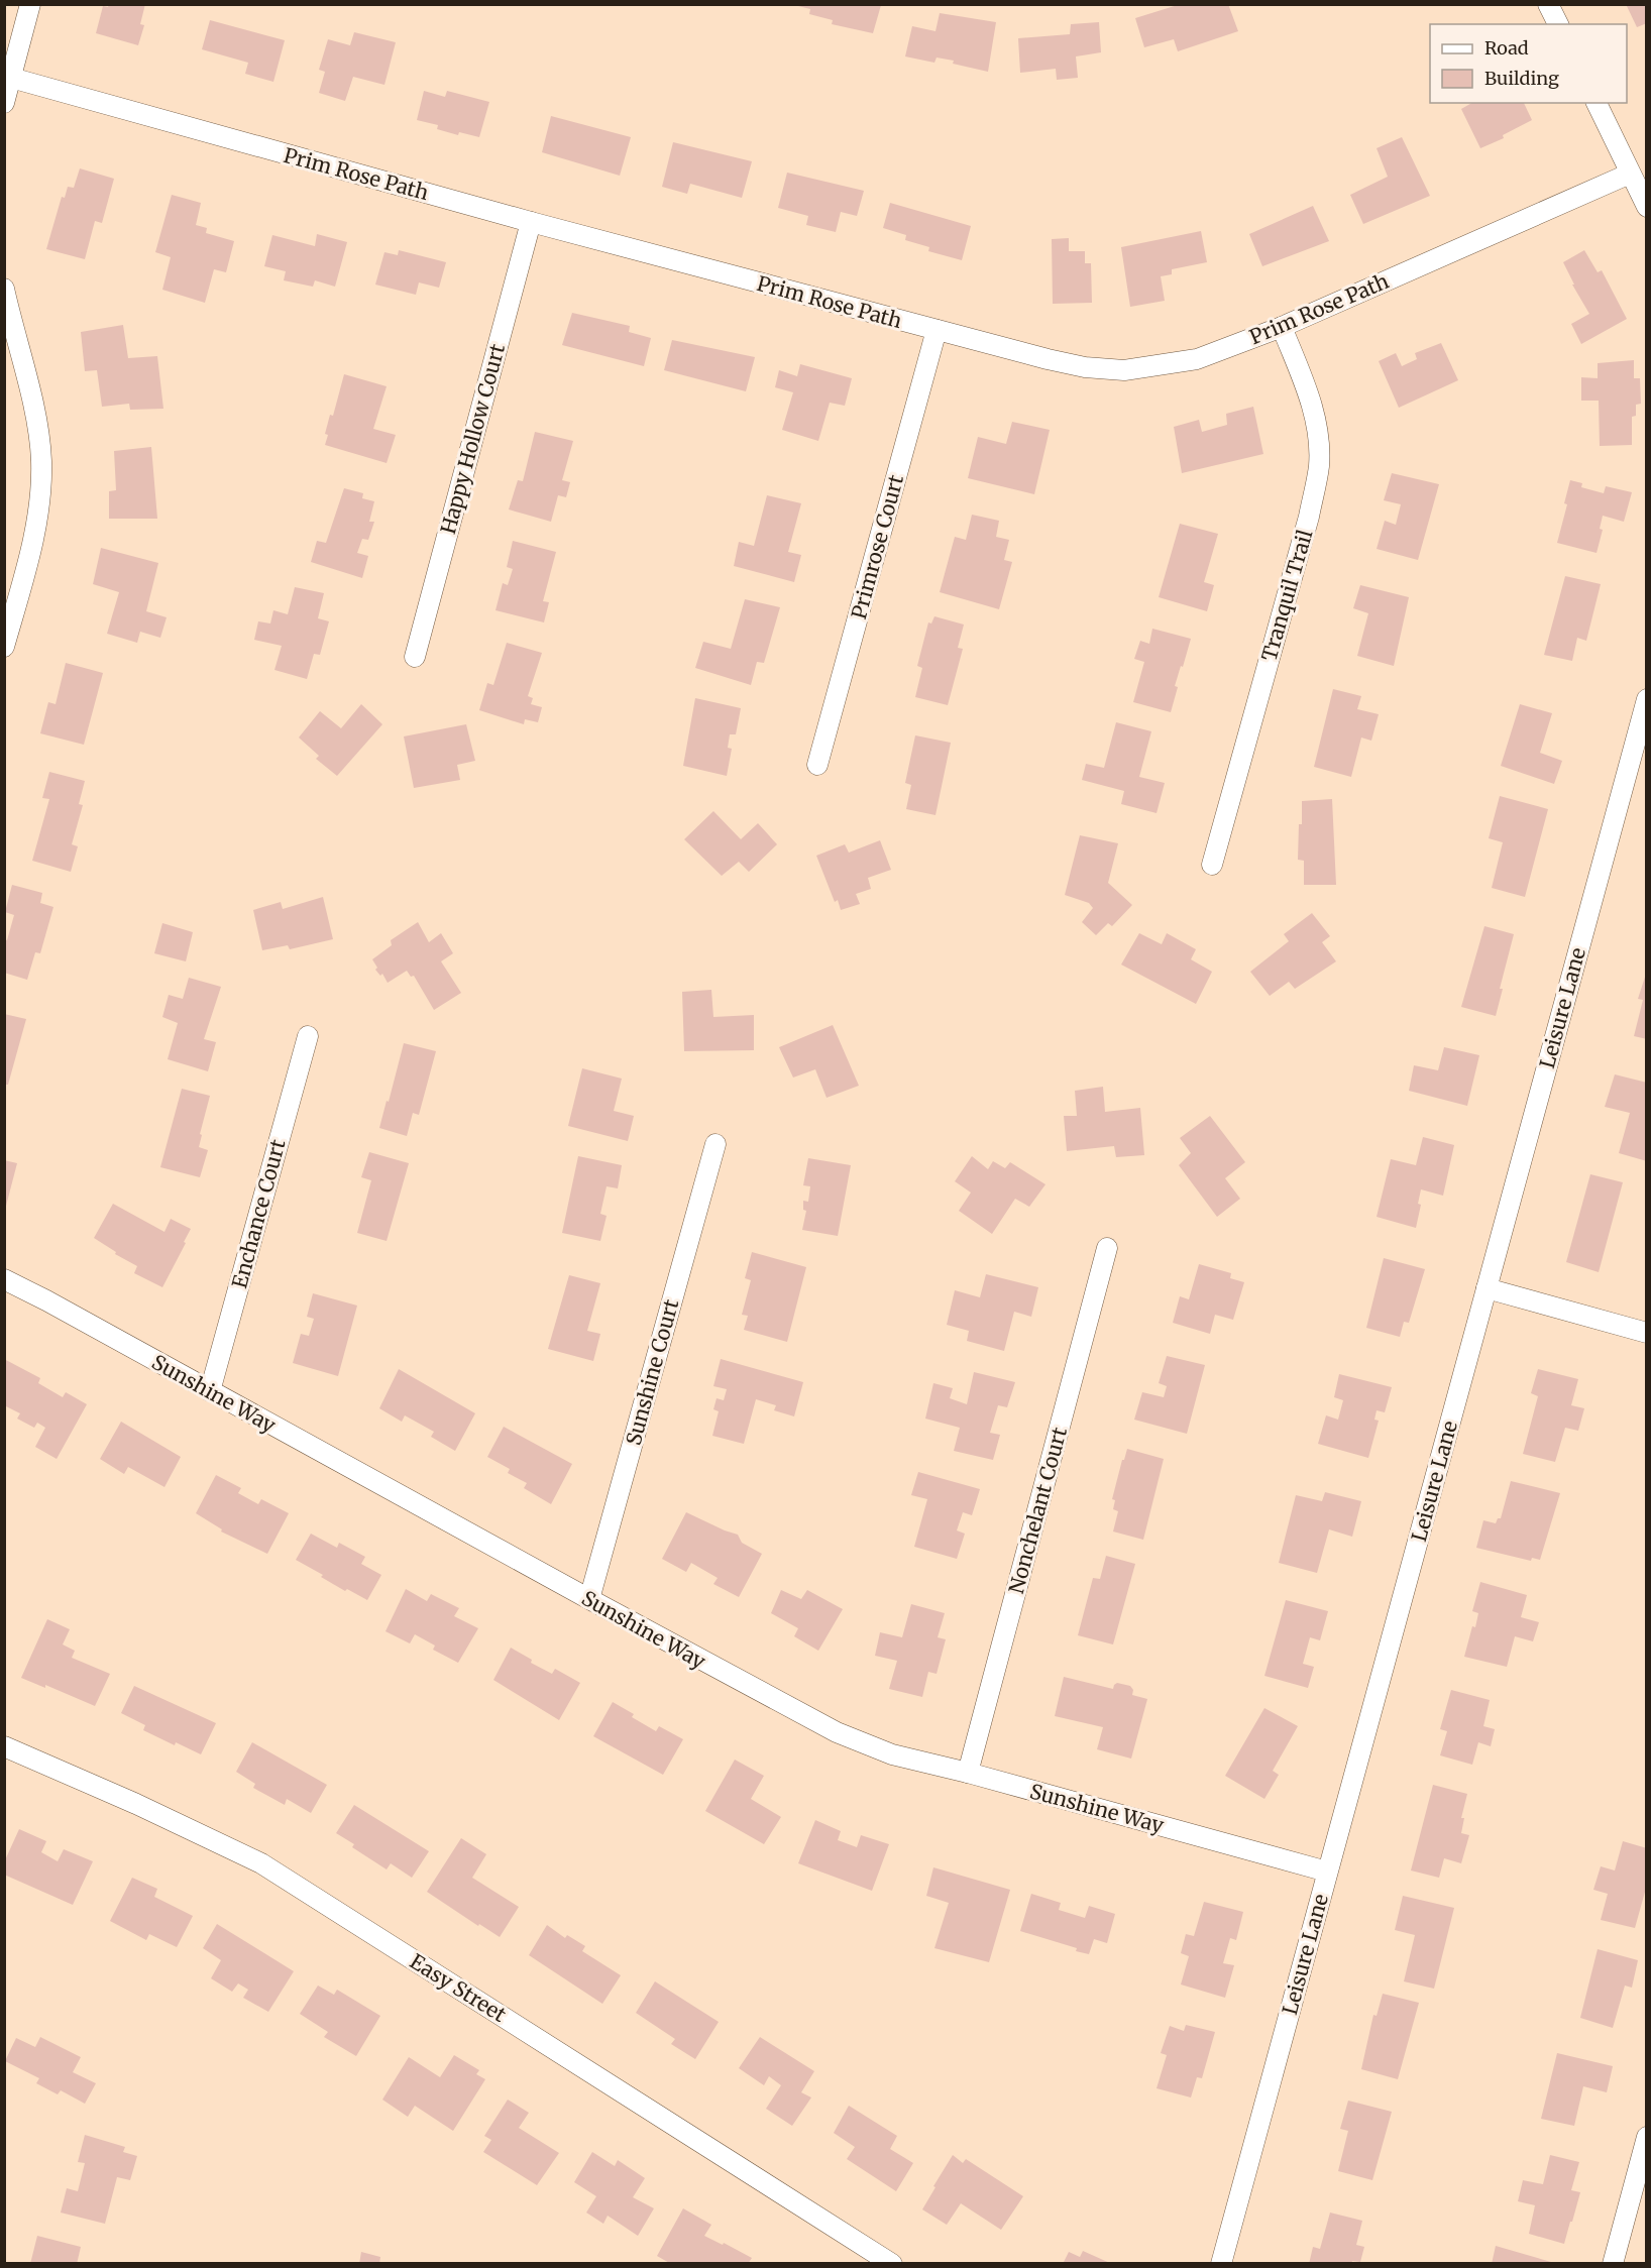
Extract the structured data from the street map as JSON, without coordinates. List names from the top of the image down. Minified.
{"streets":{"street":["Prim Rose Path","Happy Hollow Court","Primrose Court","Tranquil Trail","Leisure Lane","Enchance Court","Sunshine Court","Sunshine Way","Nonchelant Court","Easy Street"]},"crossings":[["Prim Rose Path","Happy Hollow Court"],["Prim Rose Path","Primrose Court"],["Prim Rose Path","Tranquil Trail"],["Leisure Lane","Sunshine Way"],["Enchance Court","Sunshine Way"],["Sunshine Court","Sunshine Way"],["Sunshine Way","Nonchelant Court"]],"legend":["Road","Building"]}
